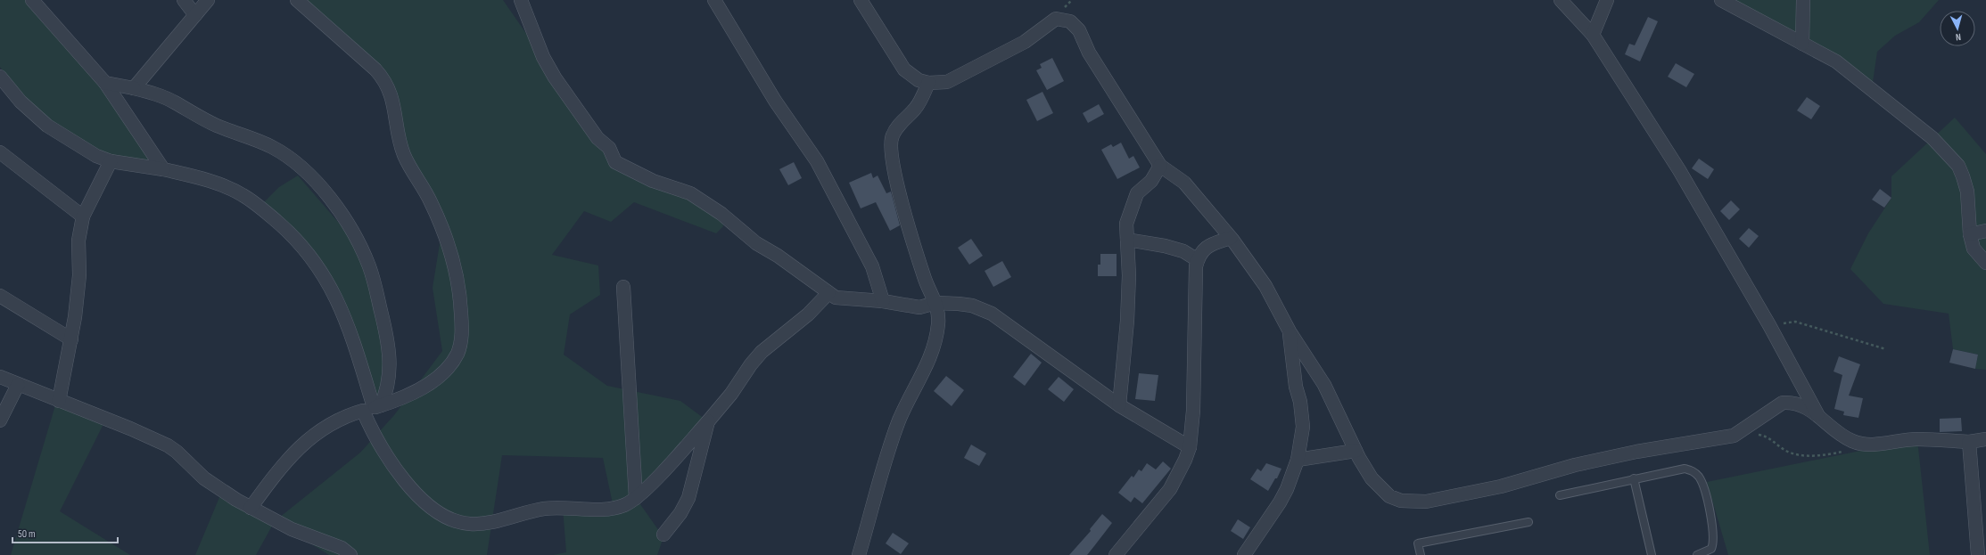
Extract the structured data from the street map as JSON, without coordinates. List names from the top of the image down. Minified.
{"scale_bar":"50 m","north":"bottom"}
